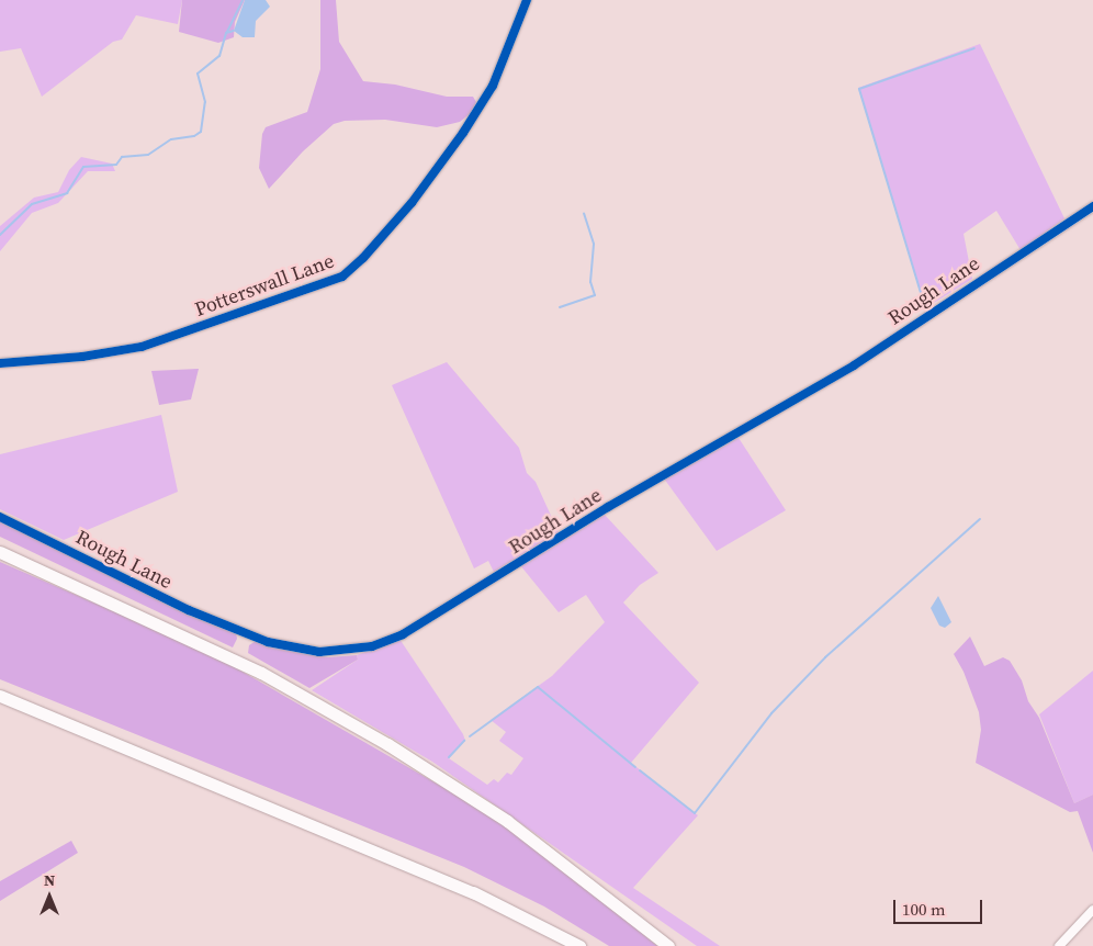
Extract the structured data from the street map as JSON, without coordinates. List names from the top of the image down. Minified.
{"streets":{"street":["Potterswall Lane","Rough Lane"]},"scale_bar":"100 m","north":"top"}
